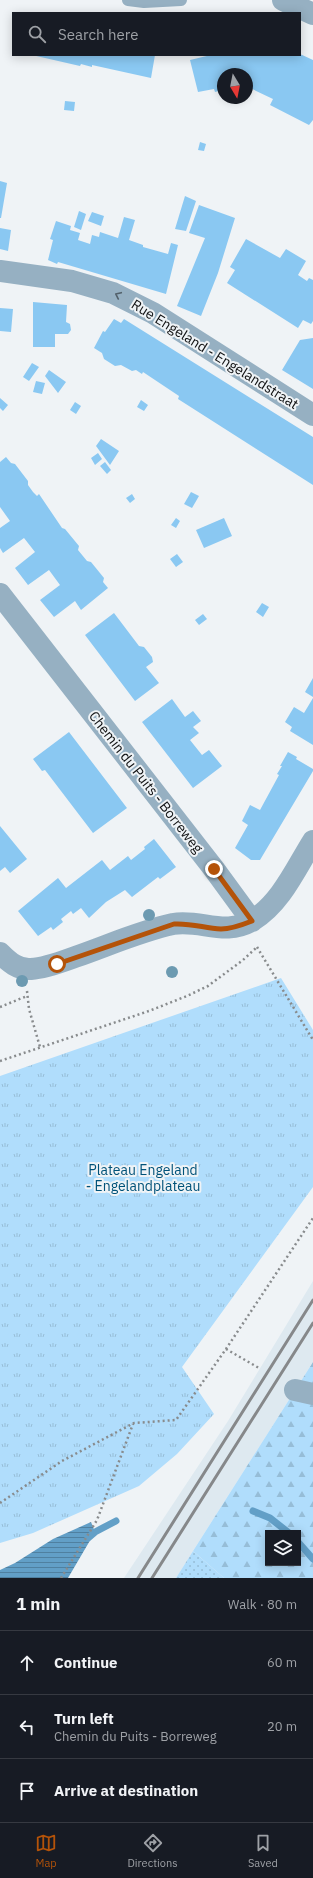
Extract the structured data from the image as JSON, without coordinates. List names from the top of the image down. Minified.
{"streets":{"street":["Rue Engeland - Engelandstraat","Chemin du Puits - Borreweg"]},"one_way":["Rue Engeland - Engelandstraat"],"parks":["Plateau Engeland - Engelandplateau"],"north":"bottom","page":{"search":"Search here","heading":["1 min","Walk · 80 m"],"list":[["Continue","60 m"],["Turn left","Chemin du Puits - Borreweg","20 m"],"Arrive at destination"],"nav":["Map","Directions","Saved"]}}
